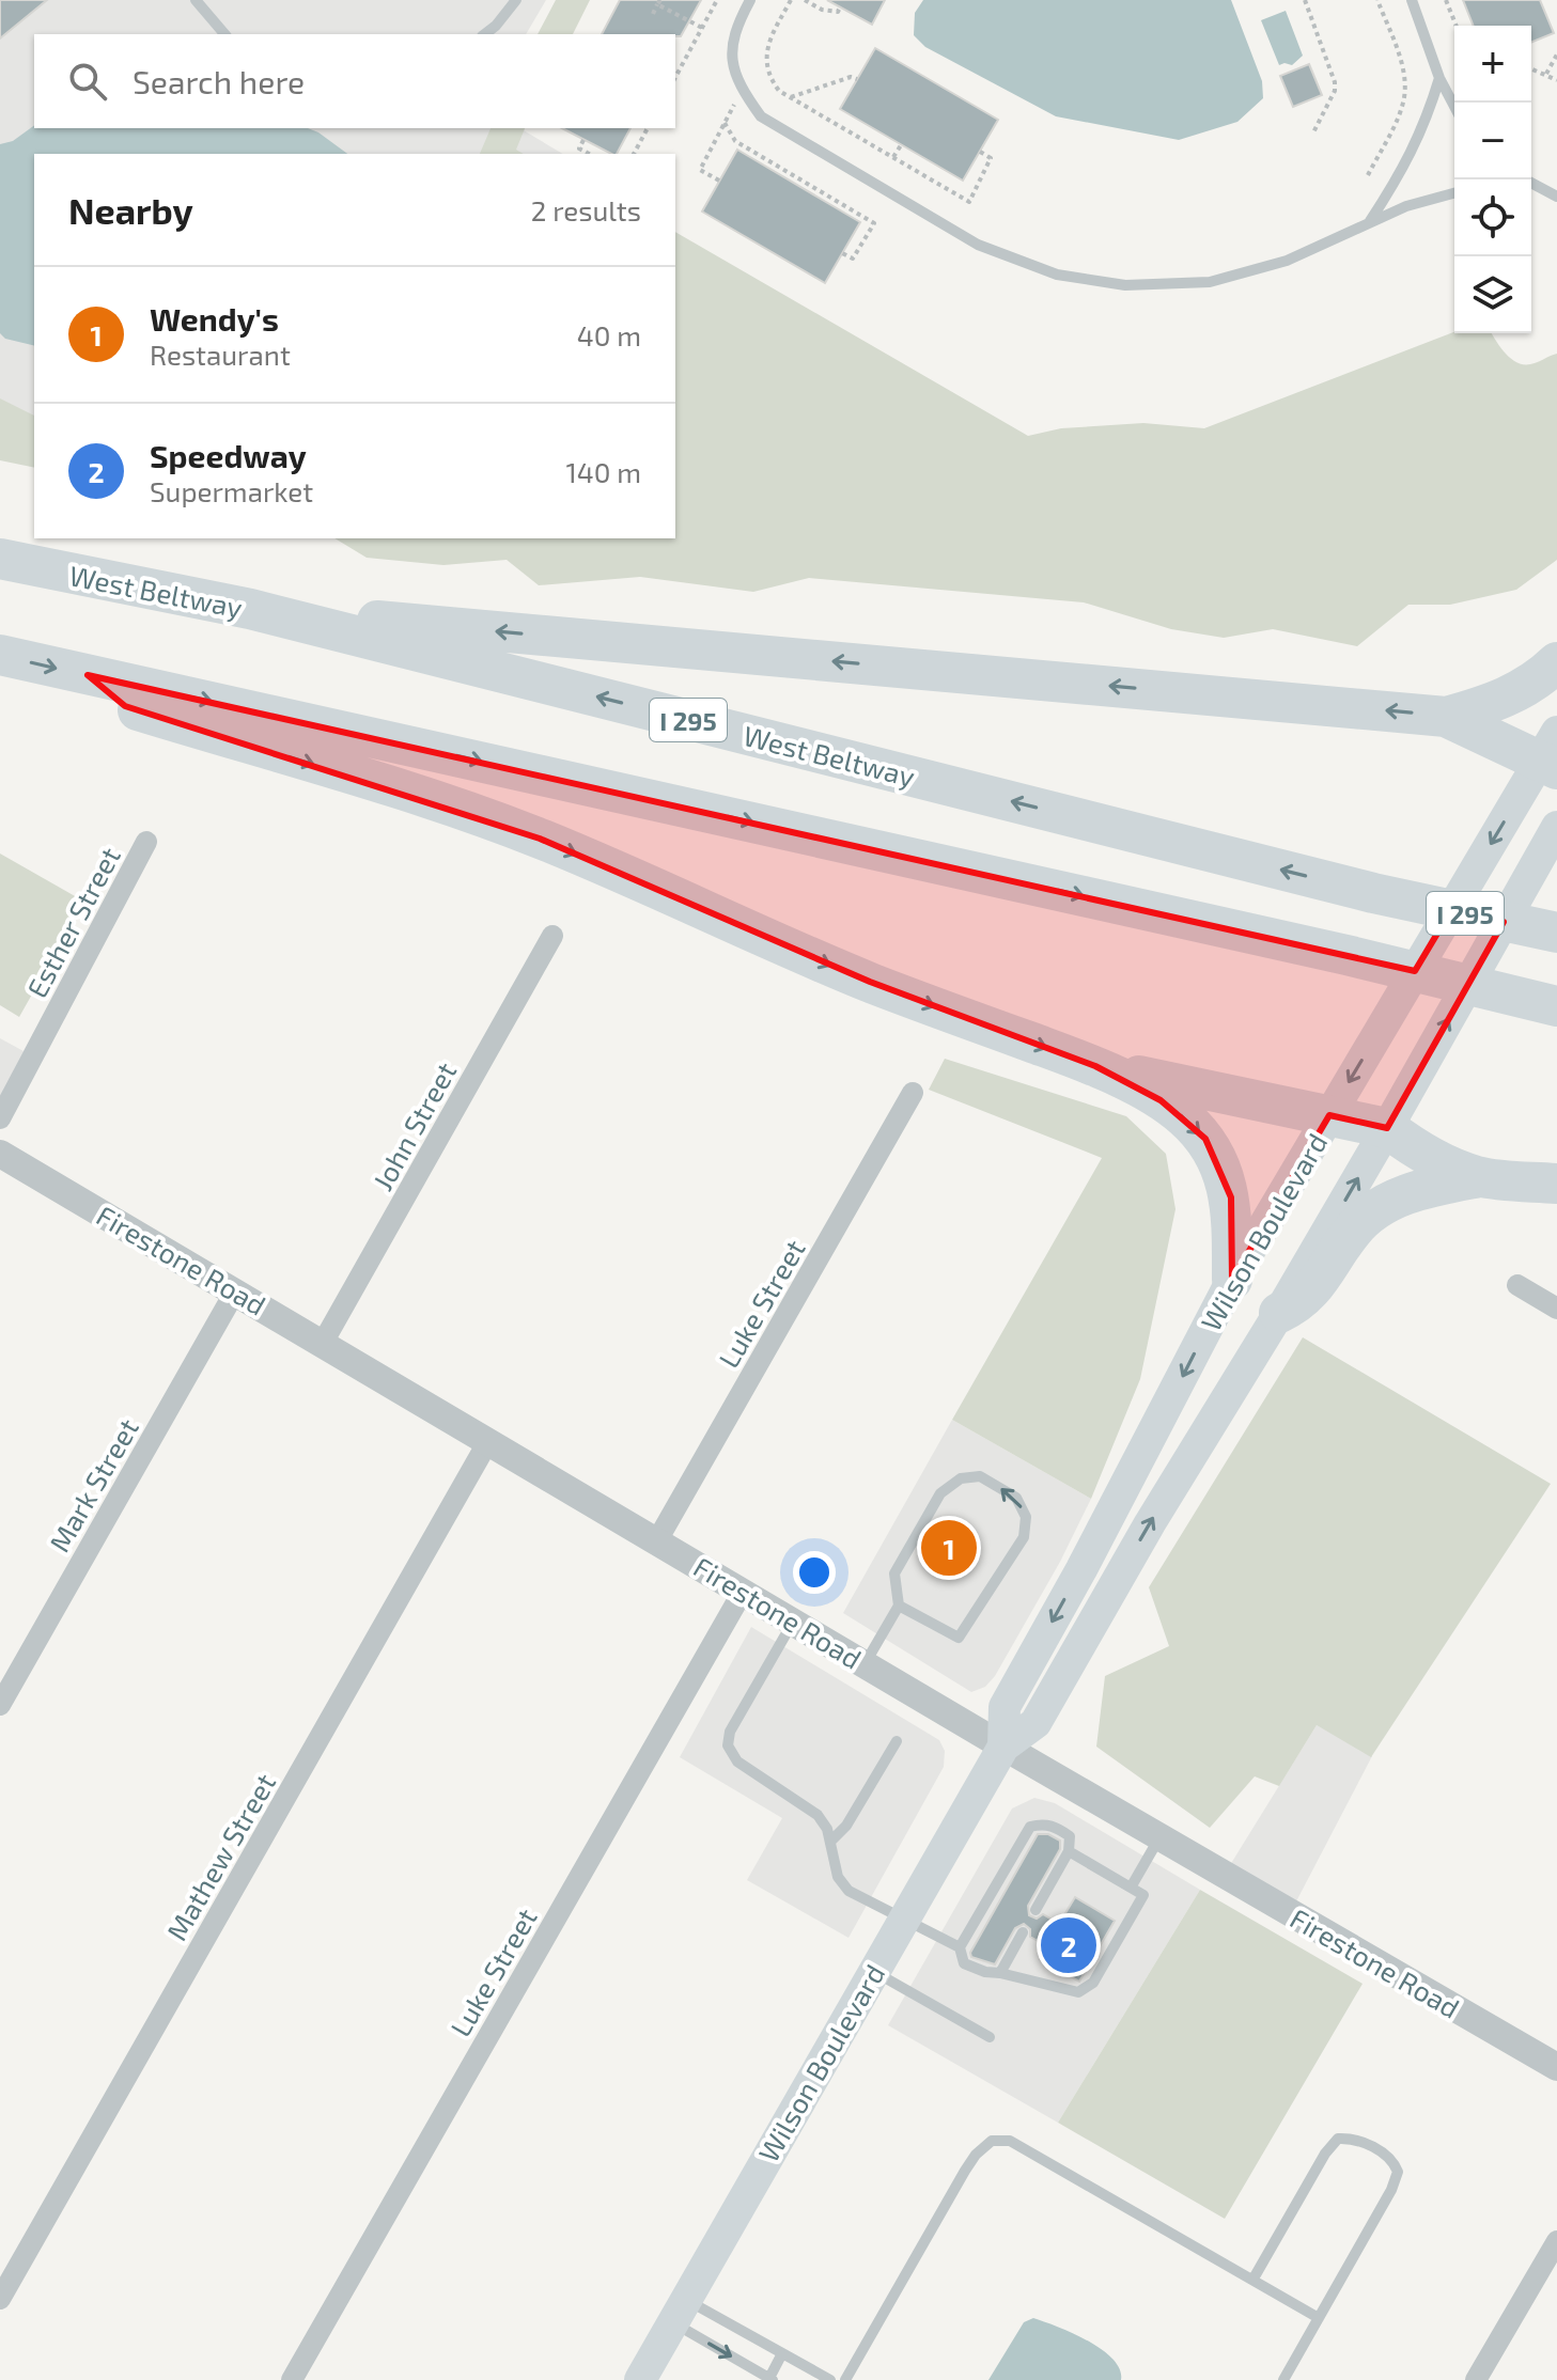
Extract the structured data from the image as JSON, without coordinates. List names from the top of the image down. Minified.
{"streets":{"highway":["West Beltway","I 295"],"main road":["Wilson Boulevard"],"street":["Esther Street","John Street","Firestone Road","Luke Street","Mark Street","Mathew Street"]},"crossings":[["John Street","Firestone Road"],["Wilson Boulevard","Firestone Road"],["Firestone Road","Luke Street"],["Firestone Road","Mark Street"],["Firestone Road","Mathew Street"]],"page":{"map_buttons":["+","−"],"search":"Search here","heading":["Nearby","2 results"],"list":[{"mark":"1","name":"Wendy's","note":"Restaurant","value":"40 m"},{"mark":"2","name":"Speedway","note":"Supermarket","value":"140 m"}],"pins":["1","2"]}}
